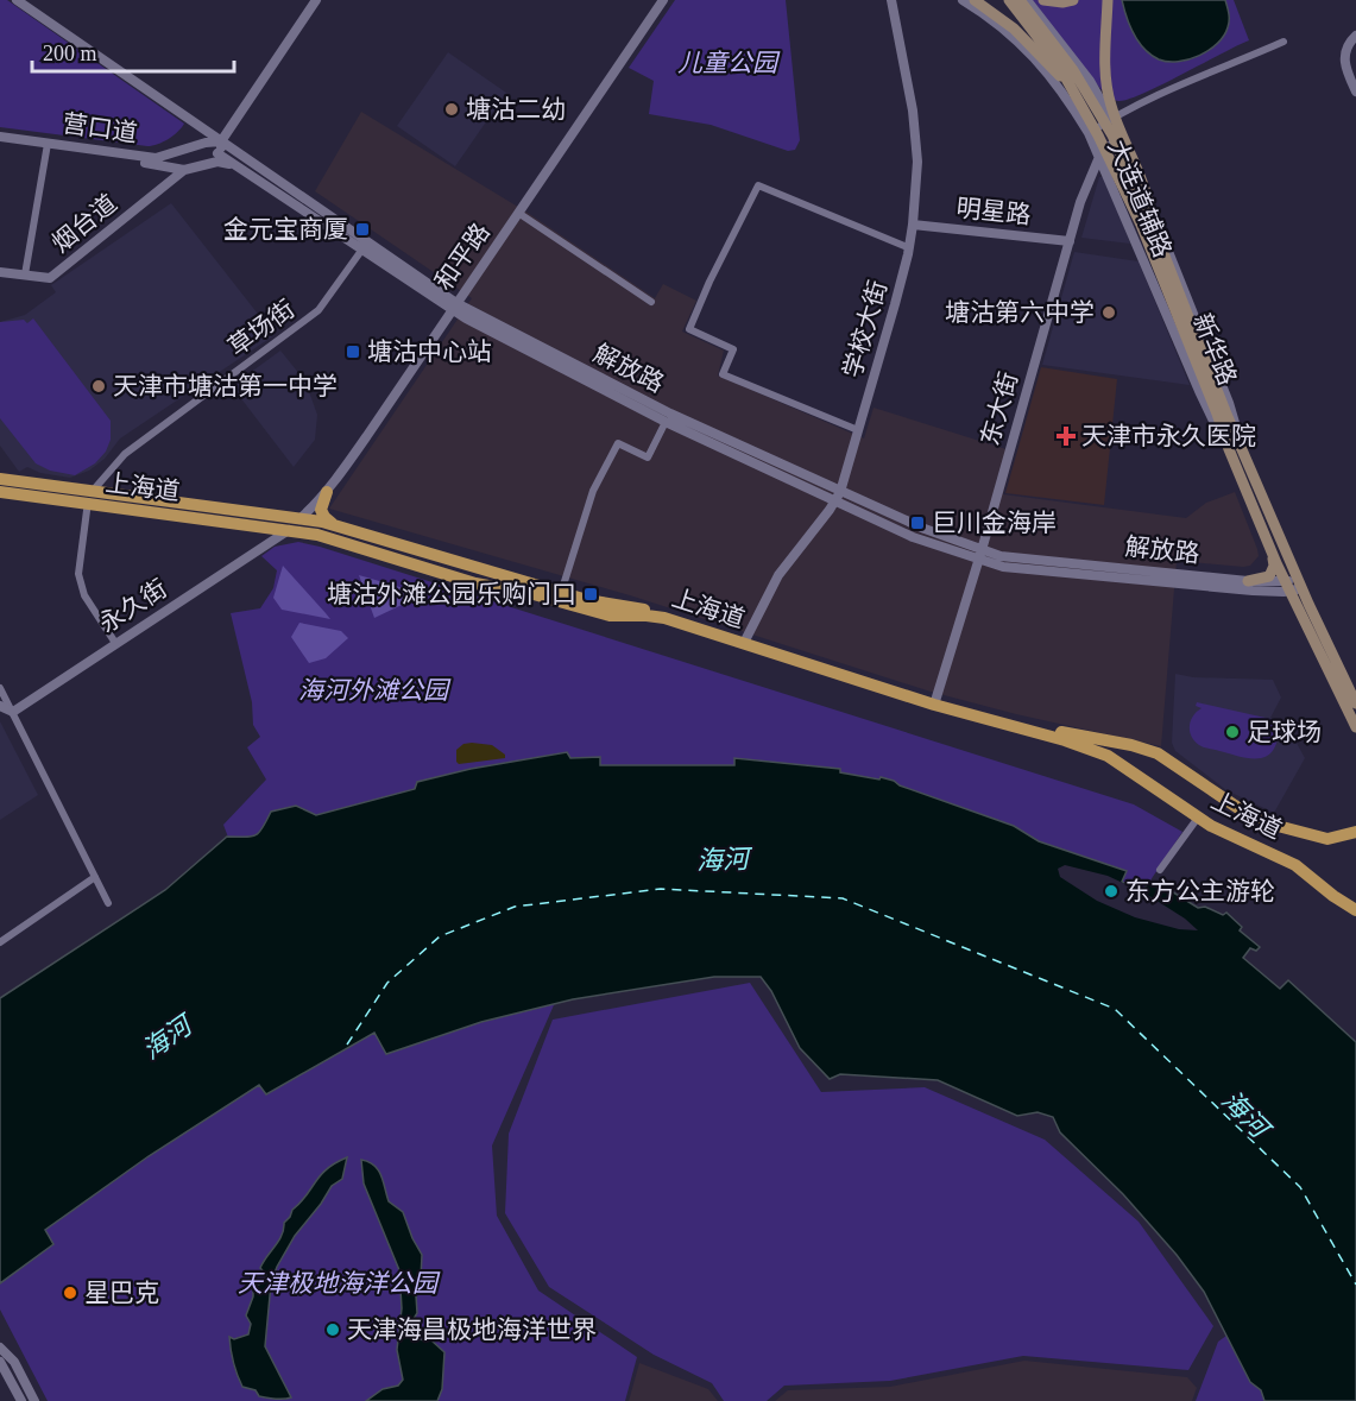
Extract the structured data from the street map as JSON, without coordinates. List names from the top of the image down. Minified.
{"streets":{"main road":["新华路","上海道"],"street":["营口道","大连道辅路","明星路","烟台道","和平路","草场街","学校大街","解放路","东大街","永久街"]},"crossings":[["营口道","烟台道"],["营口道","解放路"],["大连道辅路","新华路"],["大连道辅路","东大街"],["明星路","学校大街"],["明星路","东大街"],["和平路","解放路"],["和平路","上海道"],["和平路","永久街"],["草场街","解放路"],["草场街","上海道"],["草场街","永久街"],["学校大街","解放路"],["学校大街","上海道"],["解放路","东大街"],["东大街","上海道"],["上海道","永久街"]],"water":["海河"],"parks":["儿童公园","海河外滩公园","天津极地海洋公园"],"places":{"other":["塘沽二幼","塘沽第六中学","天津市塘沽第一中学","足球场","东方公主游轮","星巴克","天津海昌极地海洋世界"],"transit":["金元宝商厦","塘沽中心站","巨川金海岸","塘沽外滩公园乐购门口"],"health":["天津市永久医院"]},"scale_bar":"200 m"}
